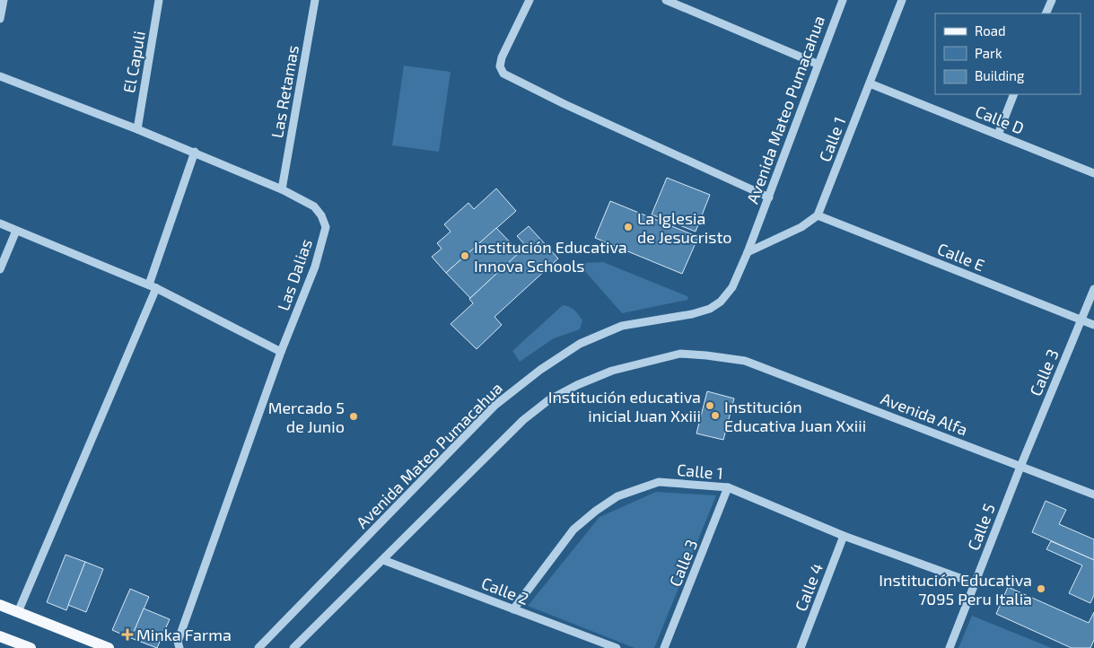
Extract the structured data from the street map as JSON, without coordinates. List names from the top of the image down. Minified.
{"streets":{"street":["El Capuli","Las Retamas","Avenida Mateo Pumacahua","Calle D","Calle 1","Calle E","Las Dalias","Calle 3","Avenida Alfa","Calle 5","Calle 4","Calle 2"]},"crossings":[["El Capuli","Las Dalias"],["Las Retamas","Las Dalias"],["Calle D","Calle 1"],["Calle 1","Calle E"],["Calle 1","Calle 3"],["Calle 1","Calle 5"],["Calle 1","Calle 4"],["Calle 1","Calle 2"],["Calle E","Calle 3"],["Calle 3","Avenida Alfa"],["Calle 3","Calle 5"],["Avenida Alfa","Calle 5"],["Avenida Alfa","Calle 2"]],"places":{"other":["La Iglesia de Jesucristo","Institución Educativa Innova Schools","Institución educativa inicial Juan Xxiii","Institución Educativa Juan Xxiii","Mercado 5 de Junio","Institución Educativa 7095 Peru Italia"],"health":["Minka Farma"]},"legend":["Road","Park","Building"]}
